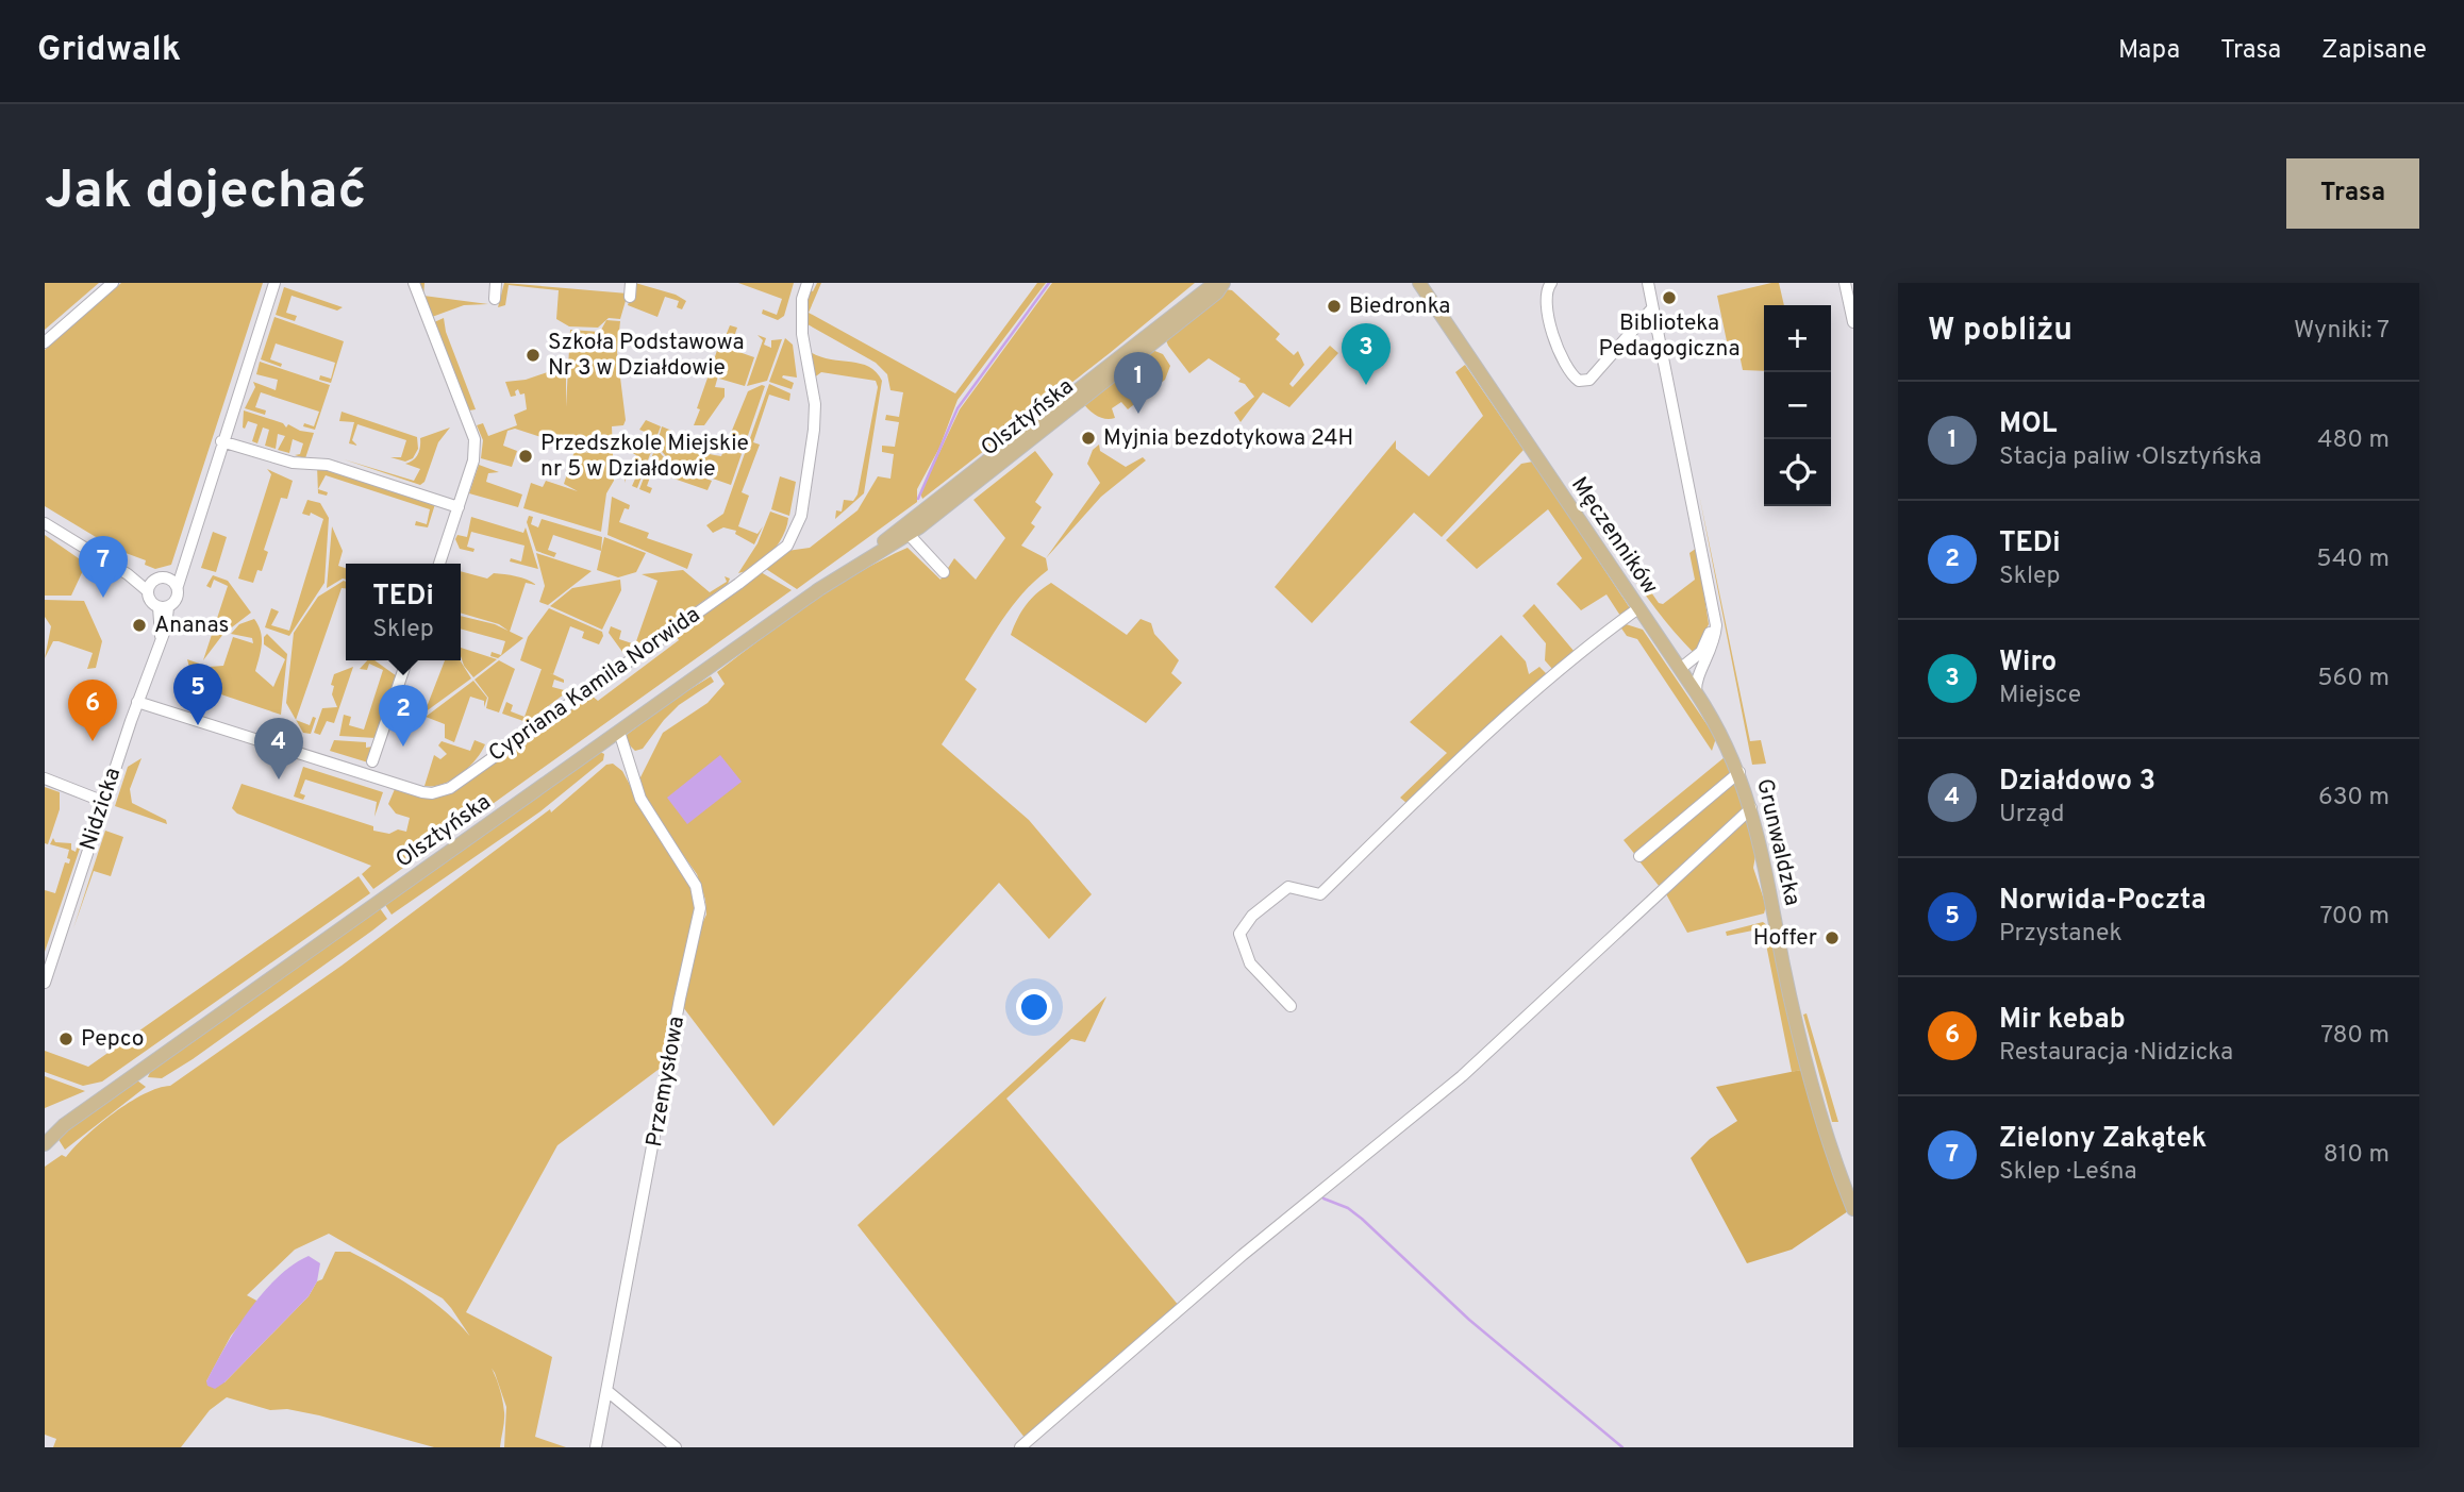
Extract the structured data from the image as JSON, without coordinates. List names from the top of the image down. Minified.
{"streets":{"main road":["Olsztyńska","Męczenników","Grunwaldzka"],"street":["Cypriana Kamila Norwida","Nidzicka","Przemysłowa"]},"crossings":[["Olsztyńska","Przemysłowa"],["Męczenników","Grunwaldzka"],["Cypriana Kamila Norwida","Nidzicka"]],"places":["Biblioteka Pedagogiczna","Biedronka","Szkoła Podstawowa Nr 3 w Działdowie","Myjnia bezdotykowa 24H","Przedszkole Miejskie nr 5 w Działdowie","Ananas","Hoffer","Pepco"],"page":{"header":"Gridwalk","nav":["Mapa","Trasa","Zapisane"],"buttons":"Trasa","title":"Jak dojechać","heading":["W pobliżu","Wyniki: 7"],"map_buttons":["+","−"],"pins":["3","1","7","5","6","2","4"],"list":[{"mark":"1","name":"MOL","note":"Stacja paliw · Olsztyńska","value":"480 m"},{"mark":"2","name":"TEDi","note":"Sklep","value":"540 m"},{"mark":"3","name":"Wiro","note":"Miejsce","value":"560 m"},{"mark":"4","name":"Działdowo 3","note":"Urząd","value":"630 m"},{"mark":"5","name":"Norwida-Poczta","note":"Przystanek","value":"700 m"},{"mark":"6","name":"Mir kebab","note":"Restauracja · Nidzicka","value":"780 m"},{"mark":"7","name":"Zielony Zakątek","note":"Sklep · Leśna","value":"810 m"}],"popup":["TEDi","Sklep"]}}
